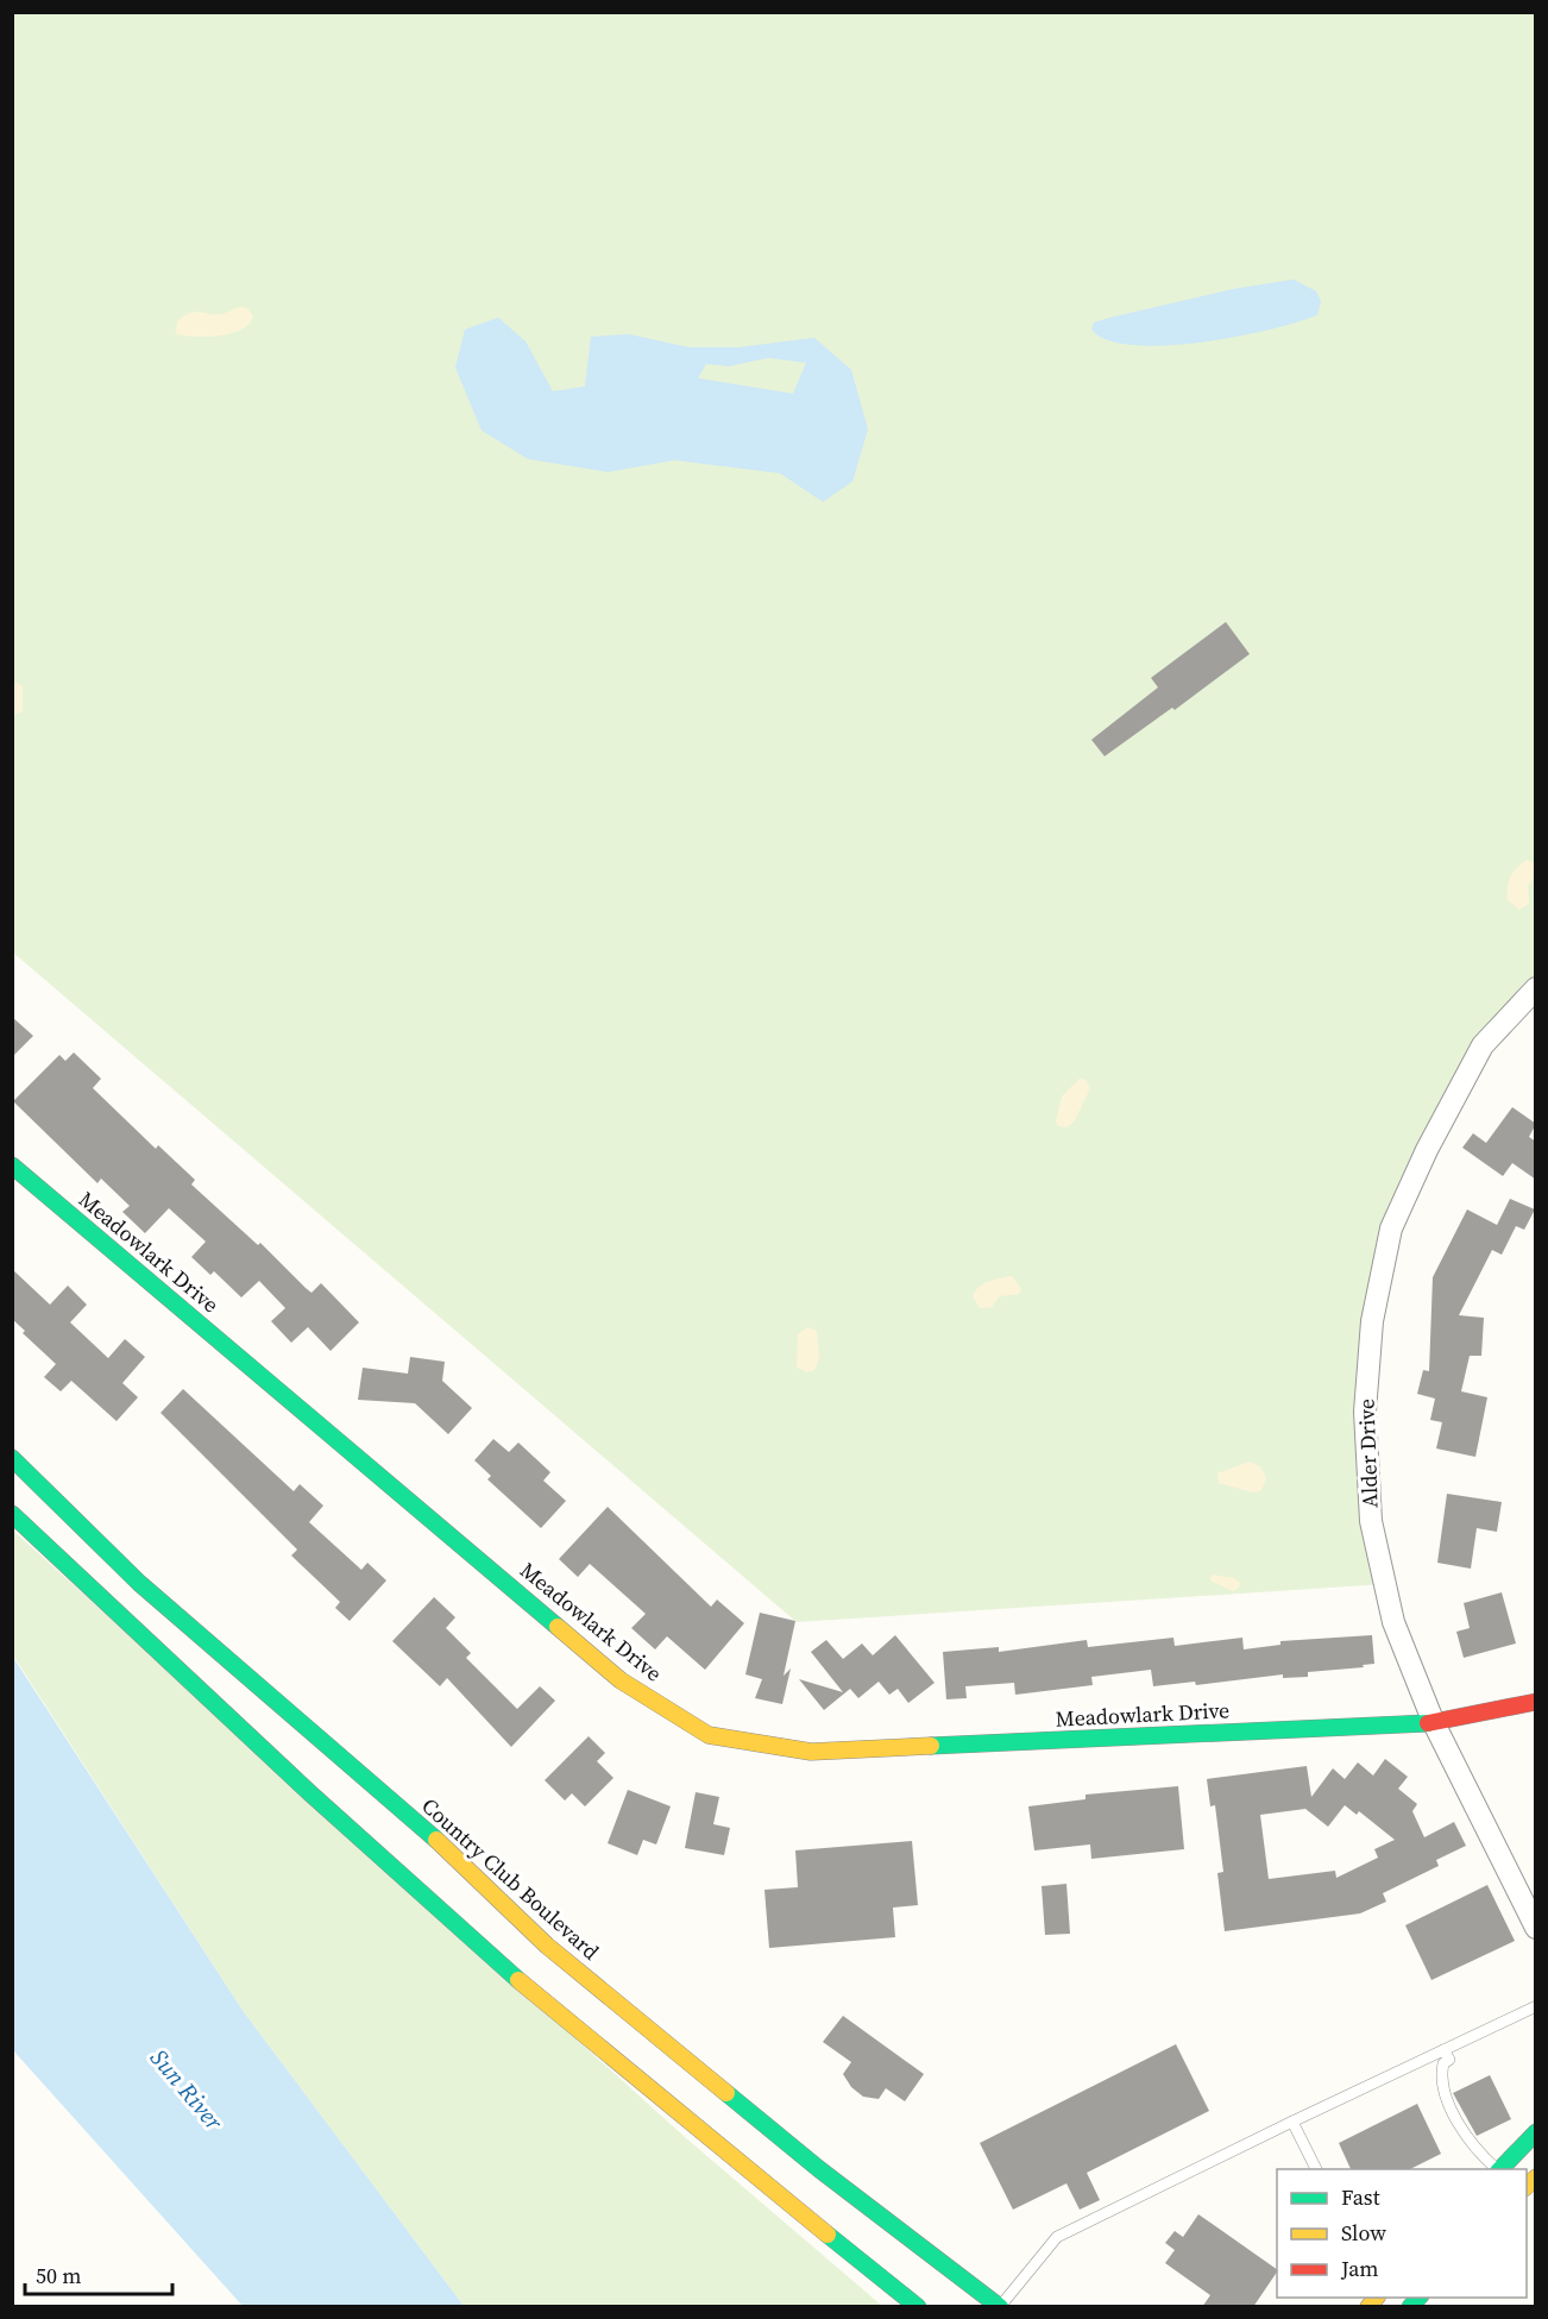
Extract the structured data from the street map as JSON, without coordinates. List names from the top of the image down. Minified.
{"streets":{"main road":["Meadowlark Drive","Country Club Boulevard"],"street":["Alder Drive"]},"crossings":[["Meadowlark Drive","Alder Drive"]],"water":["Sun River"],"legend":["Fast","Slow","Jam"],"scale_bar":"50 m"}
